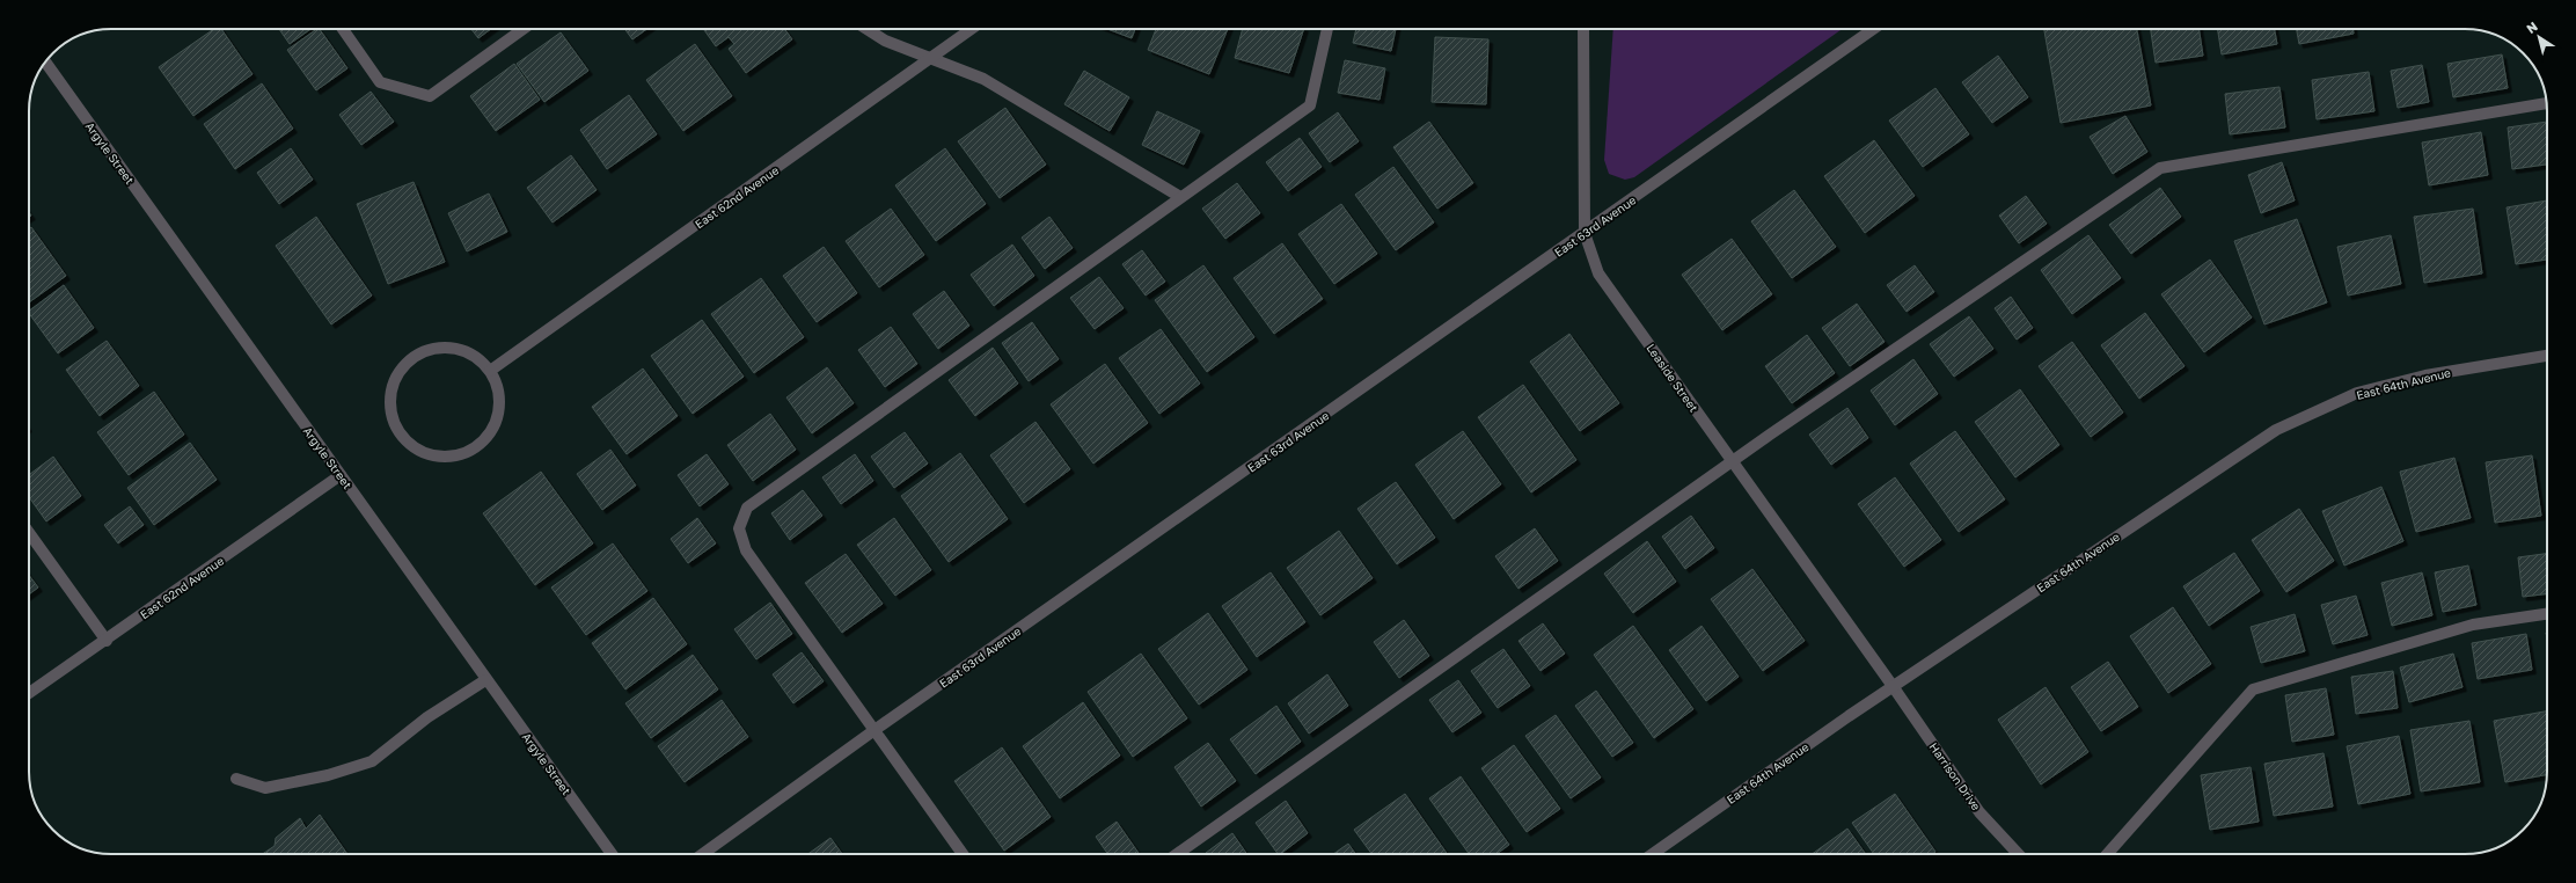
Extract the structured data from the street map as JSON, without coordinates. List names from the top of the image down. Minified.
{"streets":{"street":["Argyle Street","East 62nd Avenue","East 63rd Avenue","Leaside Street","East 64th Avenue","Harrison Drive"]},"crossings":[["Argyle Street","East 62nd Avenue"],["East 63rd Avenue","Leaside Street"],["Leaside Street","East 64th Avenue"],["Leaside Street","Harrison Drive"],["East 64th Avenue","Harrison Drive"]],"north":"top left"}
